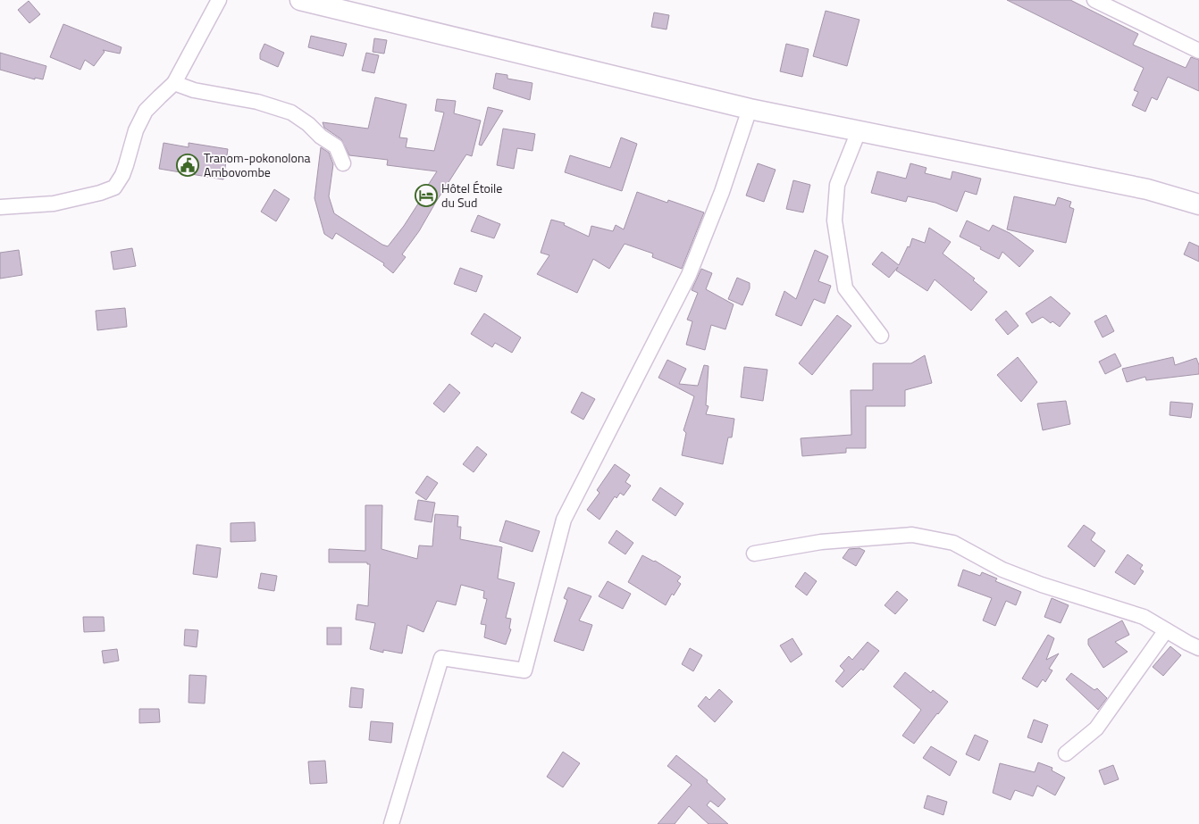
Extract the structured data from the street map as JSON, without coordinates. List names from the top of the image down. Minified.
{"places":{"public building":["Tranom-pokonolona Ambovombe"],"hotel":["Hôtel Étoile du Sud"]}}
